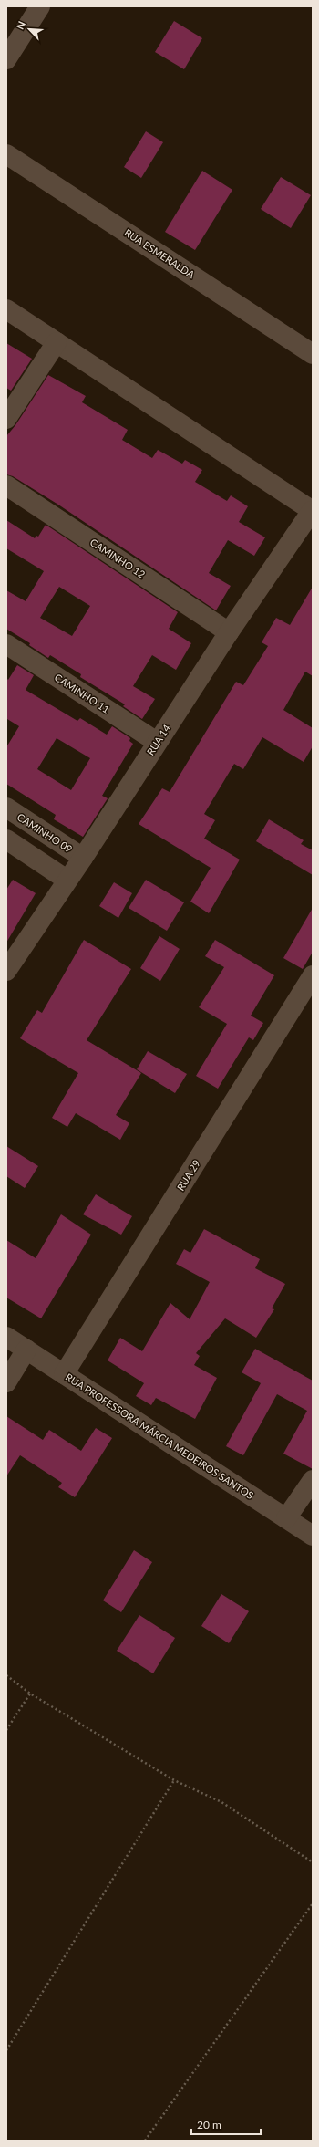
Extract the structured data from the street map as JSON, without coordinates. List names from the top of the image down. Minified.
{"streets":{"street":["RUA ESMERALDA","CAMINHO 12","CAMINHO 11","RUA 14","CAMINHO 09","RUA 29","RUA PROFESSORA MÁRCIA MEDEIROS SANTOS"]},"crossings":[["CAMINHO 12","RUA 14"],["CAMINHO 11","RUA 14"],["RUA 14","CAMINHO 09"],["RUA 29","RUA PROFESSORA MÁRCIA MEDEIROS SANTOS"]],"scale_bar":"20 m","north":"top left"}
